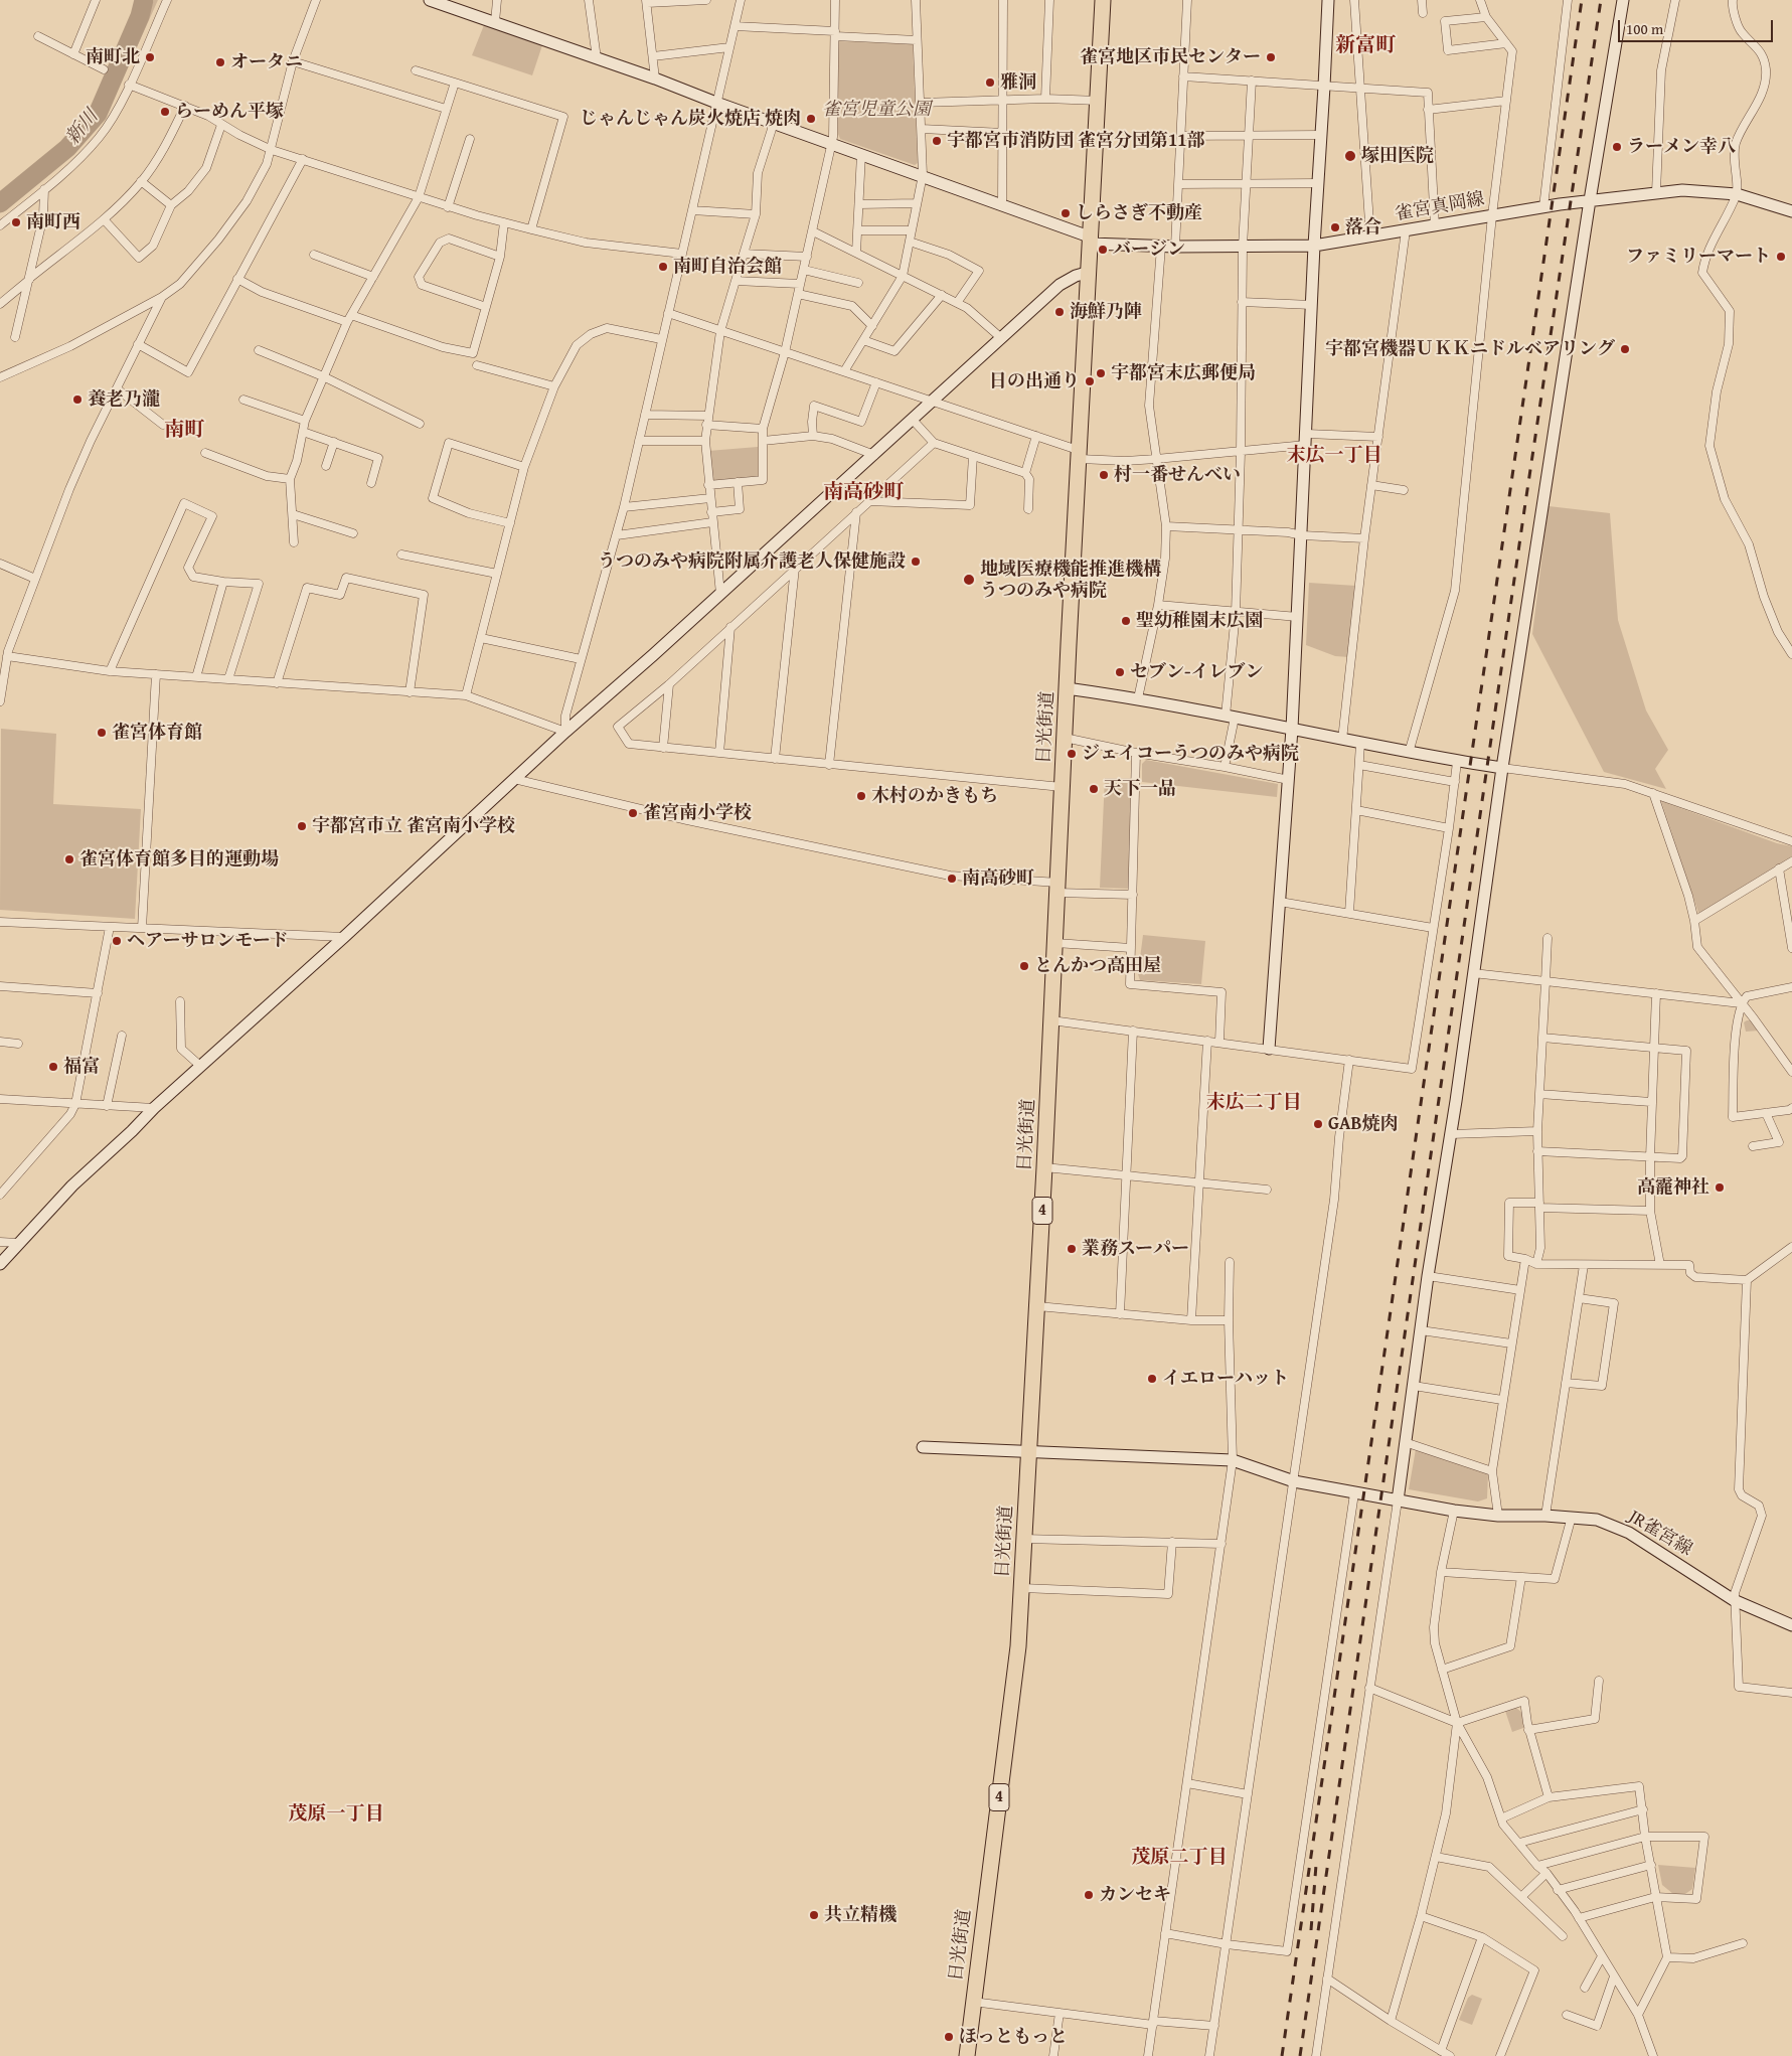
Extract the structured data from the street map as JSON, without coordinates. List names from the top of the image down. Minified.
{"streets":{"highway":["日光街道","4"],"street":["雀宮真岡線","JR雀宮線"]},"crossings":[["雀宮真岡線","日光街道"],["雀宮真岡線","4"],["日光街道","4"],["日光街道","JR雀宮線"]],"districts":["新富町","南町","末広一丁目","南高砂町","末広二丁目","茂原一丁目","茂原二丁目"],"water":["新川"],"parks":["雀宮児童公園"],"places":["南町北","雀宮地区市民センター","オータニ","雅洞","らーめん平塚","じゃんじゃん炭火焼店 焼肉","宇都宮市消防団 雀宮分団第11部","ラーメン幸八","塚田医院","しらさぎ不動産","南町西","落合","バージン","ファミリーマート","南町自治会館","海鮮乃陣","宇都宮機器ＵＫＫニドルベアリング","宇都宮末広郵便局","日の出通り","養老乃瀧","村一番せんべい","うつのみや病院附属介護老人保健施設","地域医療機能推進機構 うつのみや病院","聖幼稚園末広園","セブン-イレブン","雀宮体育館","ジェイコーうつのみや病院","天下一品","木村のかきもち","雀宮南小学校","宇都宮市立 雀宮南小学校","雀宮体育館多目的運動場","南高砂町","ヘアーサロンモード","とんかつ高田屋","福富","GAB焼肉","高靇神社","業務スーパー","イエローハット","カンセキ","共立精機","ほっともっと"],"scale_bar":"100 m"}
